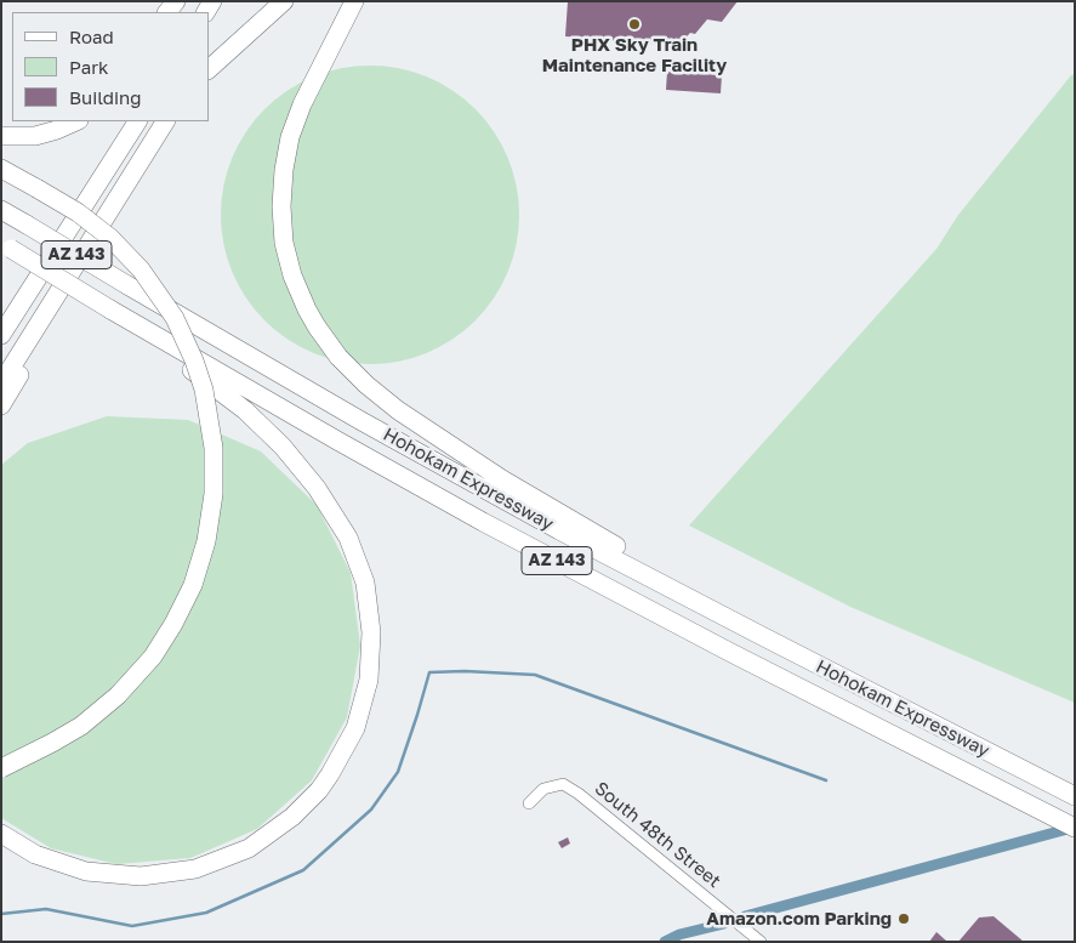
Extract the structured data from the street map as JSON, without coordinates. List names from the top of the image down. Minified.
{"streets":{"highway":["AZ 143","Hohokam Expressway"],"street":["South 48th Street"]},"places":["PHX Sky Train Maintenance Facility","Amazon.com Parking"],"legend":["Road","Park","Building"]}
